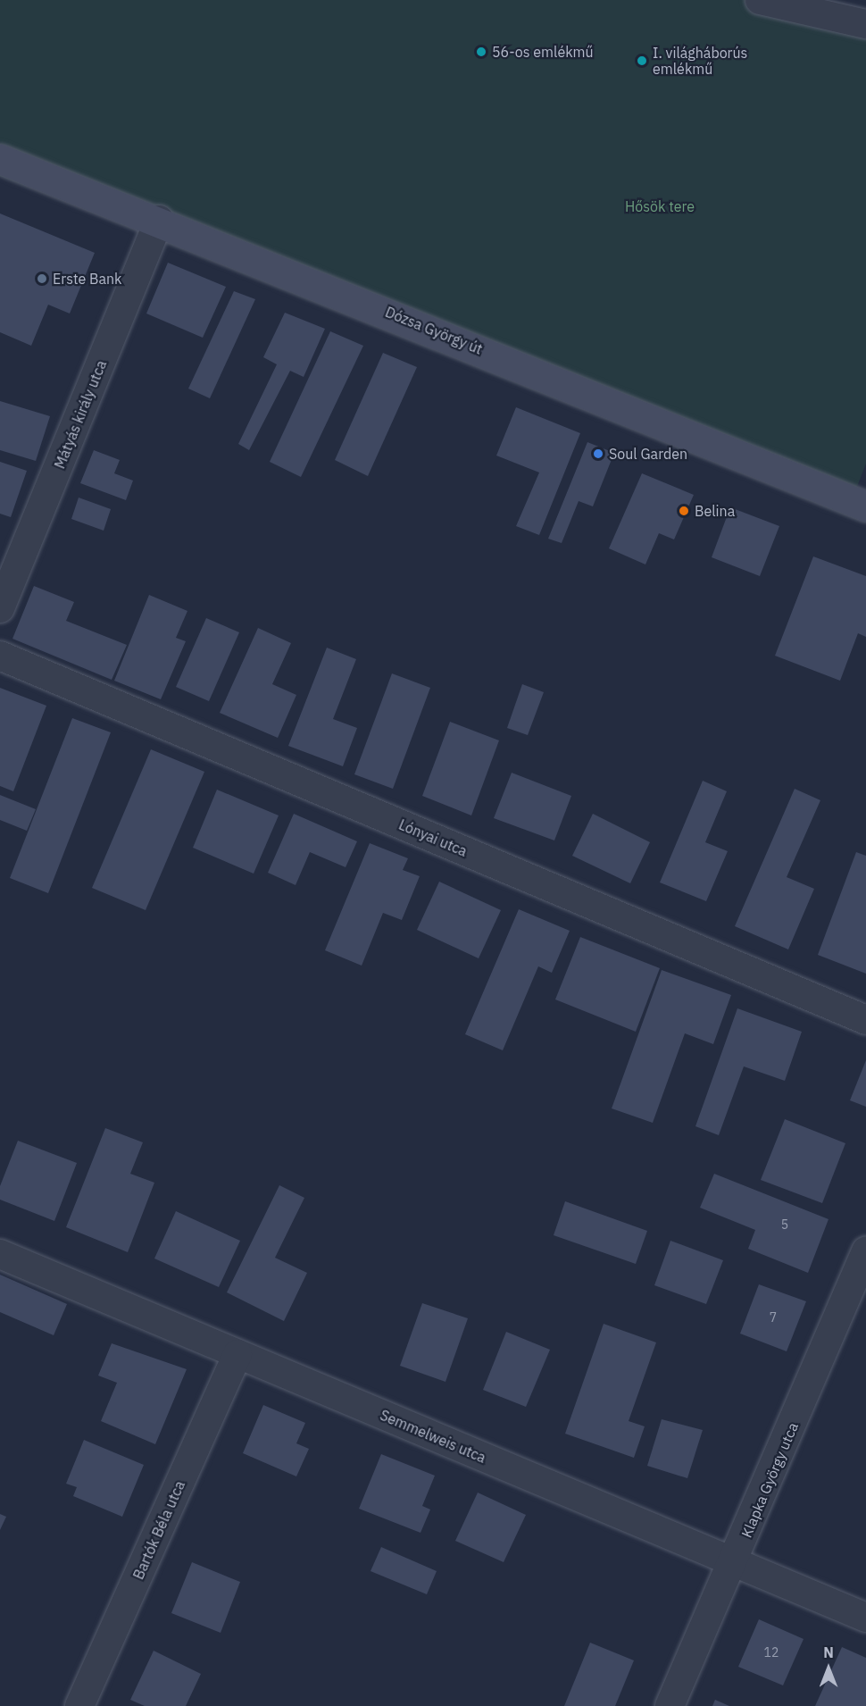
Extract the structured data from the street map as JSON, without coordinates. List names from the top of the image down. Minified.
{"streets":{"main road":["Dózsa György út"],"street":["Mátyás király utca","Lónyai utca","Semmelweis utca","Klapka György utca","Bartók Béla utca"]},"crossings":[["Dózsa György út","Mátyás király utca"],["Semmelweis utca","Klapka György utca"],["Semmelweis utca","Bartók Béla utca"]],"parks":["Hősök tere"],"places":["56-os emlékmű","I. világháborús emlékmű","Erste Bank","Soul Garden","Belina"],"house_numbers":["5","7","12"],"north":"top"}
